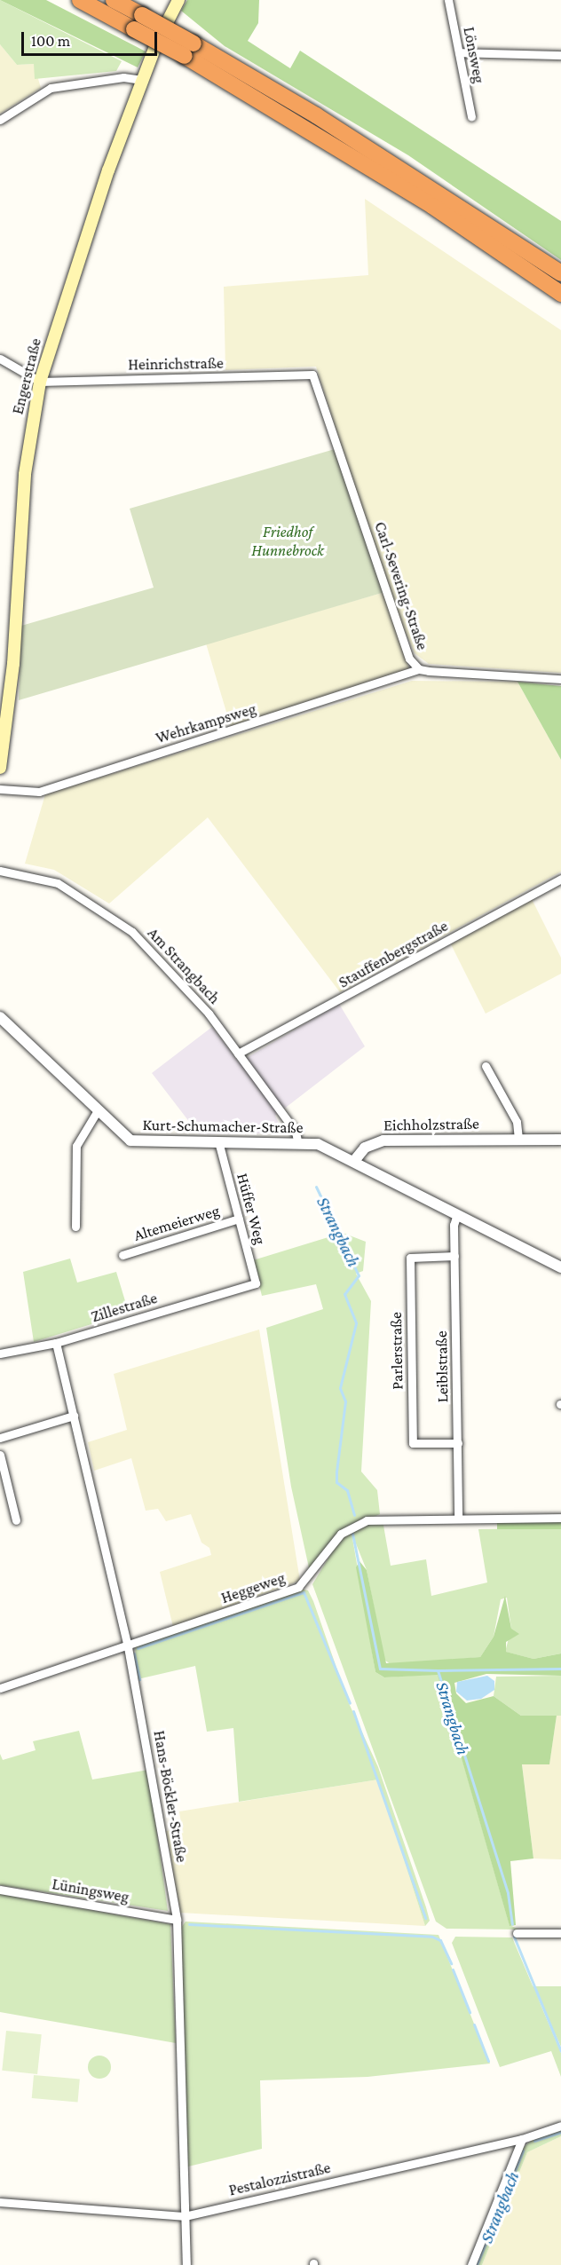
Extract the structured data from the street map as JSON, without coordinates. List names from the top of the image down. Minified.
{"streets":{"main road":["Engerstraße"],"street":["Lönsweg","Heinrichstraße","Carl-Severing-Straße","Wehrkampsweg","Stauffenbergstraße","Am Strangbach","Eichholzstraße","Kurt-Schumacher-Straße","Hüffer Weg","Altemeierweg","Zillestraße","Parlerstraße","Leiblstraße","Heggeweg","Hans-Böckler-Straße","Lüningsweg","Pestalozzistraße"]},"crossings":[["Heinrichstraße","Engerstraße"],["Heinrichstraße","Carl-Severing-Straße"],["Carl-Severing-Straße","Wehrkampsweg"],["Stauffenbergstraße","Am Strangbach"],["Am Strangbach","Kurt-Schumacher-Straße"],["Eichholzstraße","Kurt-Schumacher-Straße"],["Kurt-Schumacher-Straße","Hüffer Weg"],["Kurt-Schumacher-Straße","Leiblstraße"],["Hüffer Weg","Altemeierweg"],["Hüffer Weg","Zillestraße"],["Zillestraße","Hans-Böckler-Straße"],["Parlerstraße","Leiblstraße"],["Leiblstraße","Heggeweg"],["Heggeweg","Hans-Böckler-Straße"],["Hans-Böckler-Straße","Lüningsweg"],["Hans-Böckler-Straße","Pestalozzistraße"]],"water":["Strangbach"],"parks":["Friedhof Hunnebrock"],"scale_bar":"100 m"}
